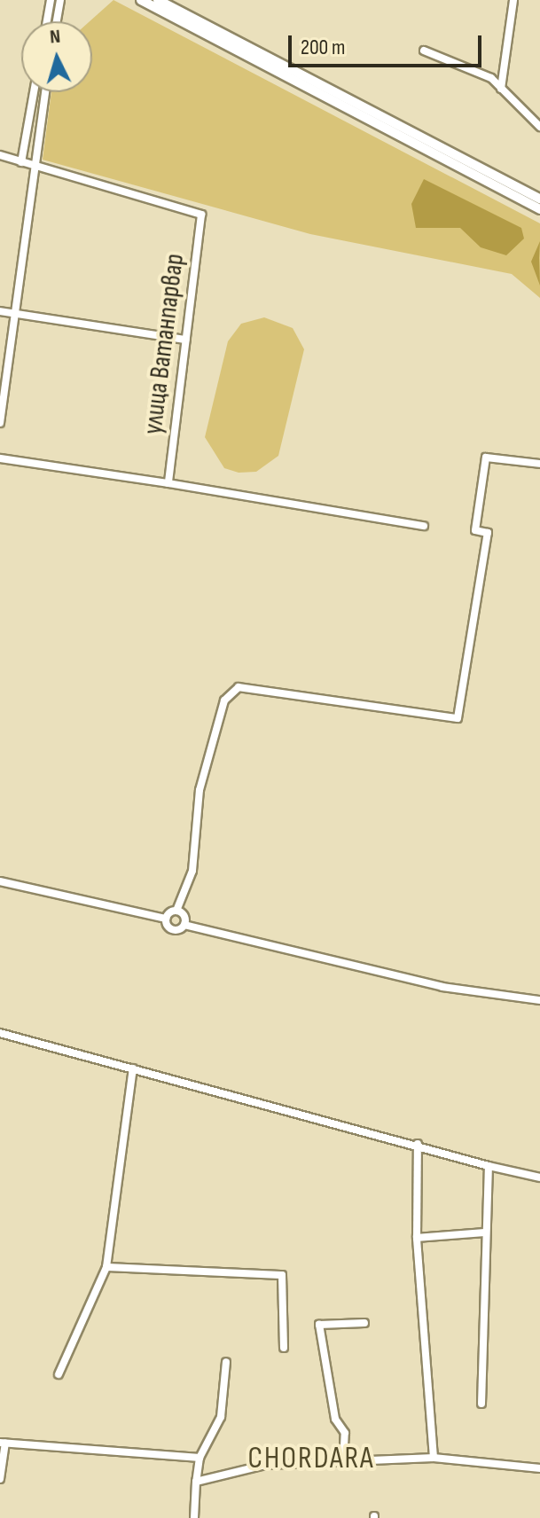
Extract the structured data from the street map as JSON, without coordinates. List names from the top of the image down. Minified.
{"streets":{"street":["улица Ватанпарвар"]},"districts":["CHORDARA"],"scale_bar":"200 m","north":"top"}
